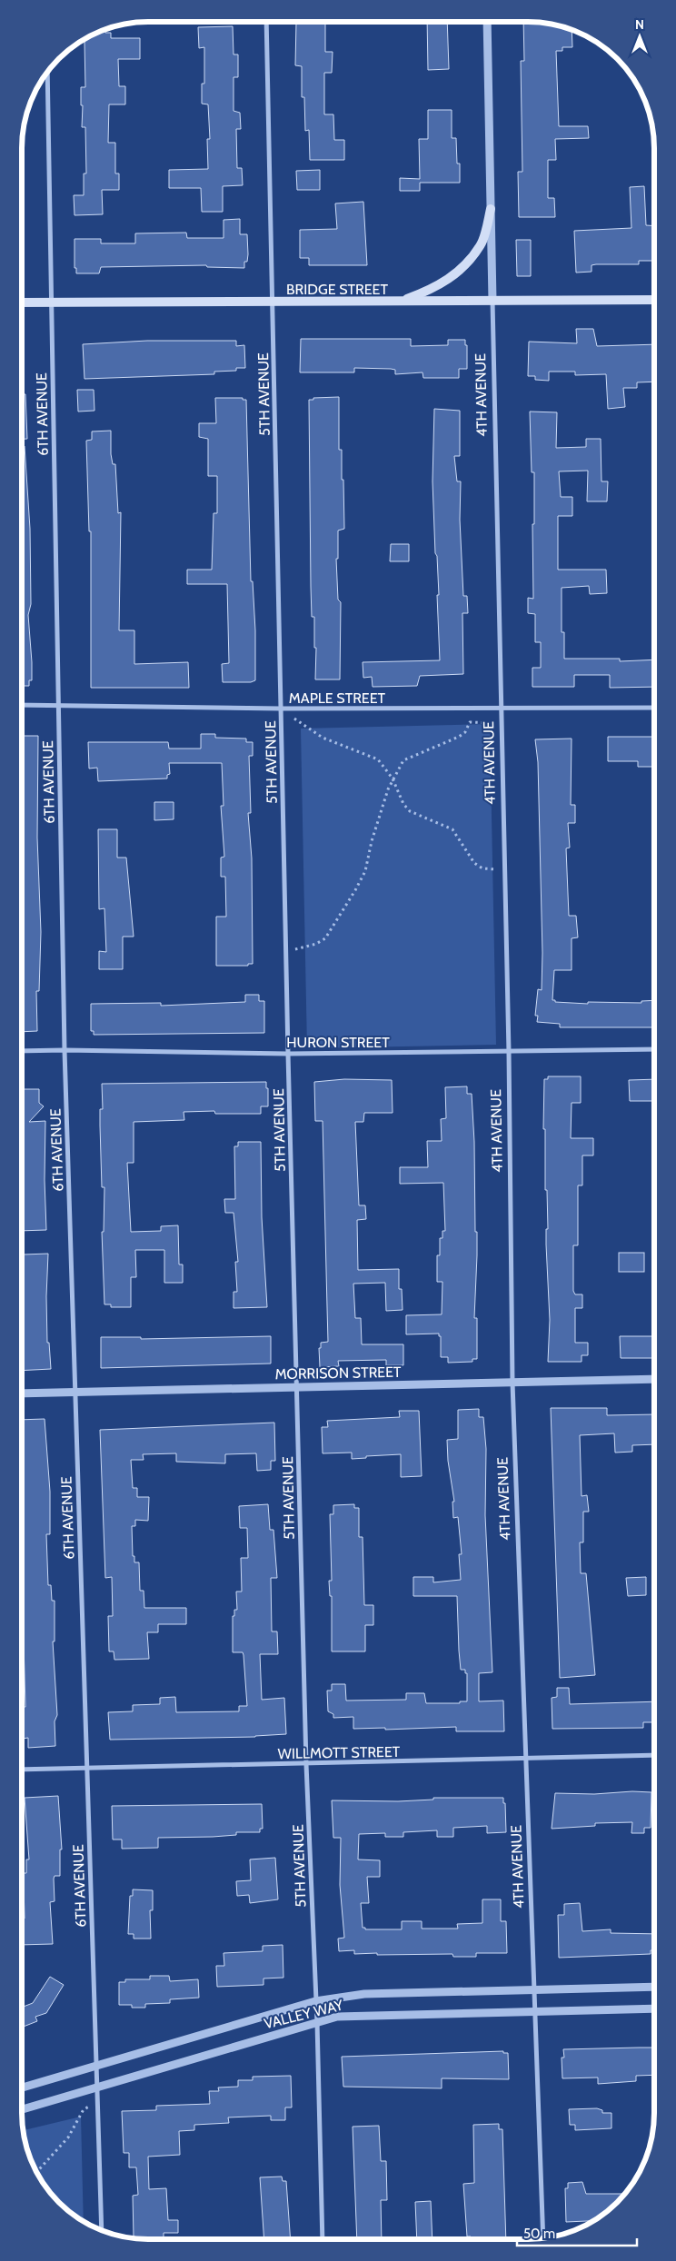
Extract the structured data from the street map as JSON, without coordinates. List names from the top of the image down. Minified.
{"streets":{"main road":["BRIDGE STREET"],"street":["5TH AVENUE","4TH AVENUE","6TH AVENUE","MAPLE STREET","HURON STREET","MORRISON STREET","WILLMOTT STREET","VALLEY WAY"]},"crossings":[["BRIDGE STREET","5TH AVENUE"],["BRIDGE STREET","4TH AVENUE"],["BRIDGE STREET","6TH AVENUE"],["5TH AVENUE","MAPLE STREET"],["5TH AVENUE","HURON STREET"],["5TH AVENUE","MORRISON STREET"],["5TH AVENUE","WILLMOTT STREET"],["5TH AVENUE","VALLEY WAY"],["4TH AVENUE","MAPLE STREET"],["4TH AVENUE","HURON STREET"],["4TH AVENUE","MORRISON STREET"],["4TH AVENUE","WILLMOTT STREET"],["4TH AVENUE","VALLEY WAY"],["6TH AVENUE","MAPLE STREET"],["6TH AVENUE","HURON STREET"],["6TH AVENUE","MORRISON STREET"],["6TH AVENUE","WILLMOTT STREET"],["6TH AVENUE","VALLEY WAY"]],"scale_bar":"50 m","north":"top"}
